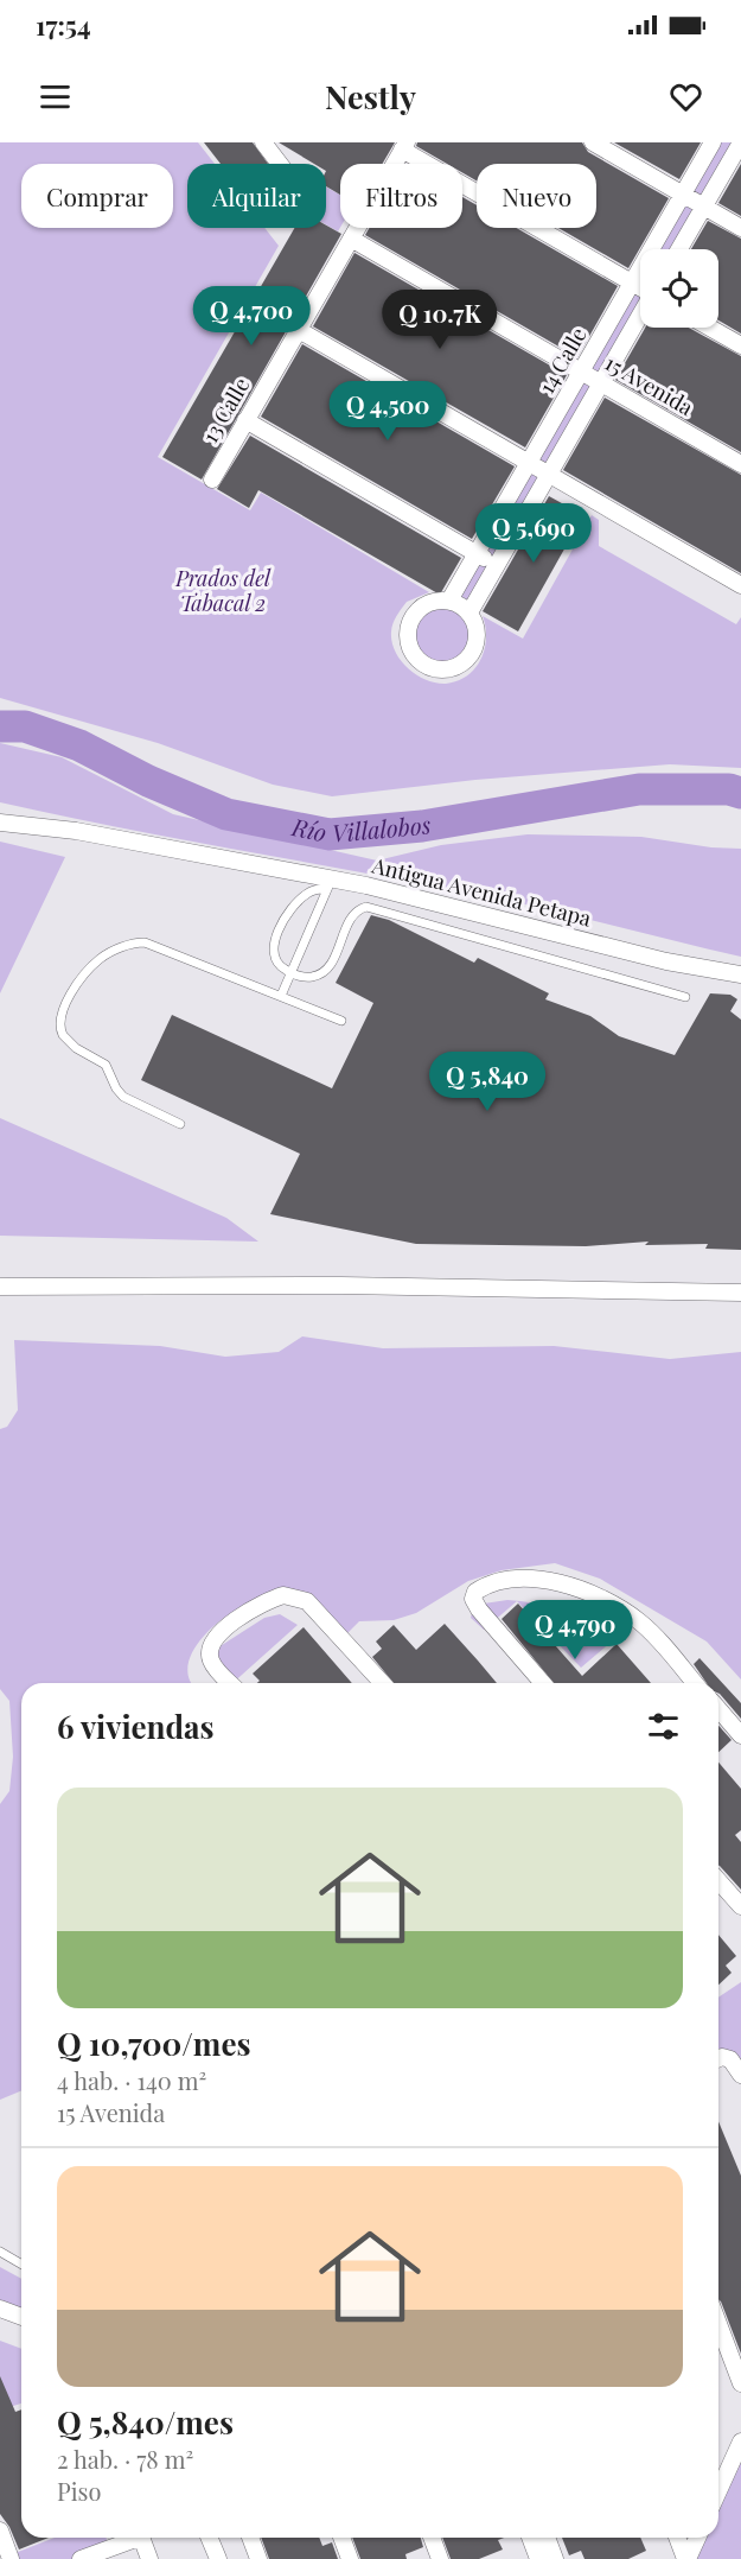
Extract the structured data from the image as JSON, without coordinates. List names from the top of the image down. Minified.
{"streets":{"street":["14 Calle","15 Avenida","13 Calle","Antigua Avenida Petapa"]},"crossings":[["14 Calle","15 Avenida"],["15 Avenida","13 Calle"]],"water":["Río Villalobos"],"parks":["Prados del Tabacal 2"],"page":{"status":"17:54","header":"Nestly","chip":["Comprar","Alquilar","Filtros","Nuevo"],"price":["Q 4,700","Q 10.7K","Q 4,500","Q 5,690","Q 5,840","Q 4,790"],"heading":"6 viviendas","list":[{"name":"Q 10,700/mes","note":"4 hab. · 140 m² · 15 Avenida"},{"name":"Q 5,840/mes","note":"2 hab. · 78 m² · Piso"}]}}
